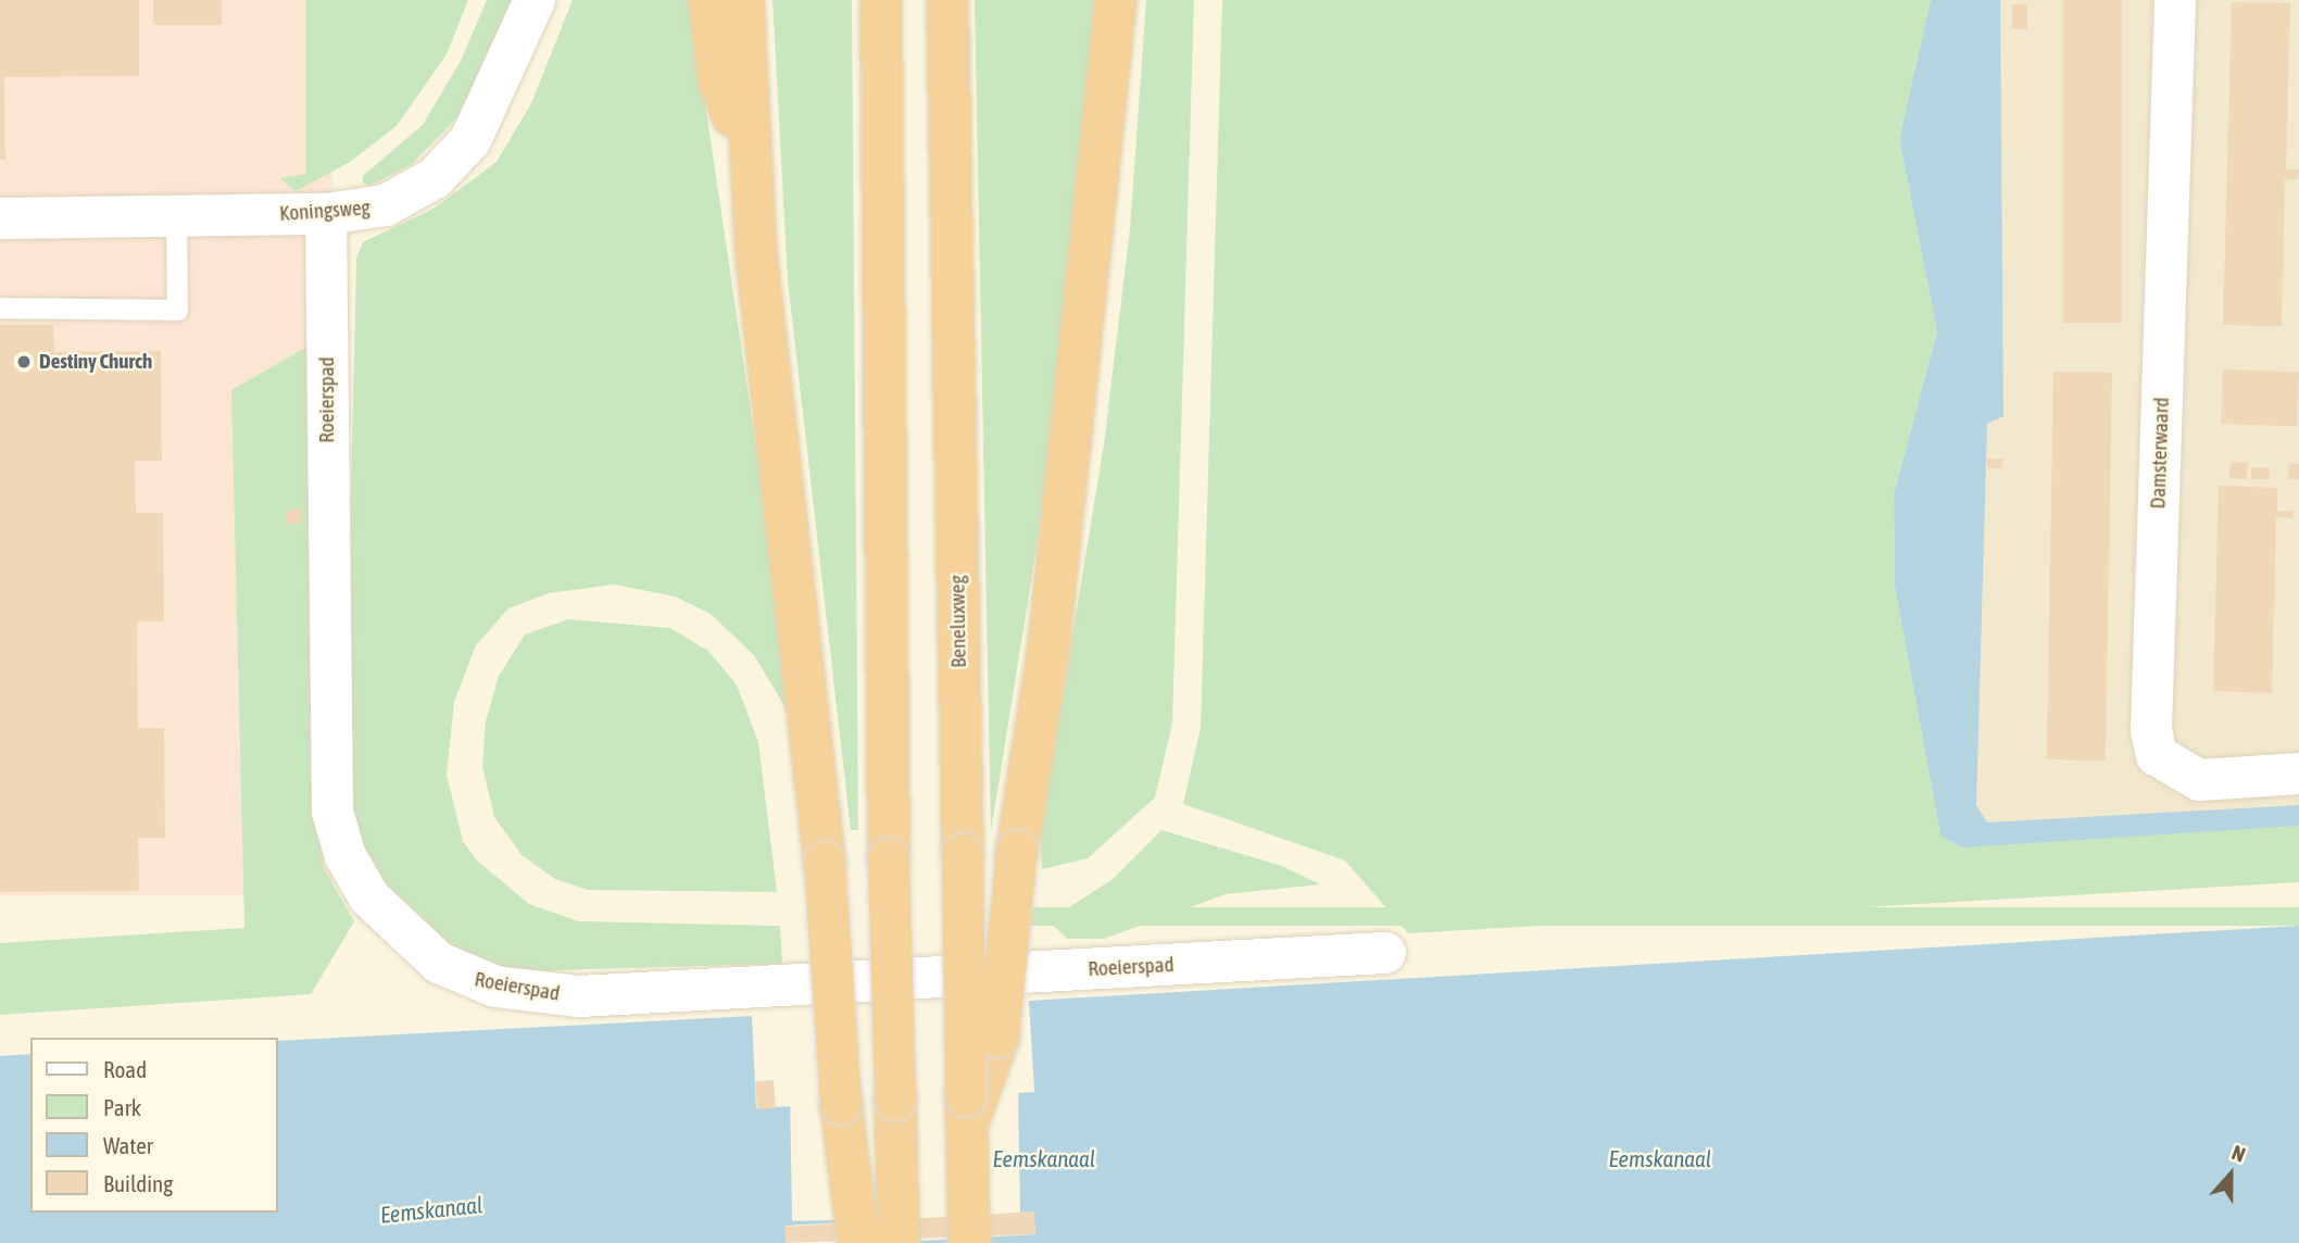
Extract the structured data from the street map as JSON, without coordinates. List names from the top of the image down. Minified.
{"streets":{"highway":["Beneluxweg"],"street":["Koningsweg","Roeierspad","Damsterwaard"]},"crossings":[["Koningsweg","Roeierspad"]],"water":["Eemskanaal"],"places":["Destiny Church"],"legend":["Road","Park","Water","Building"],"north":"top"}
